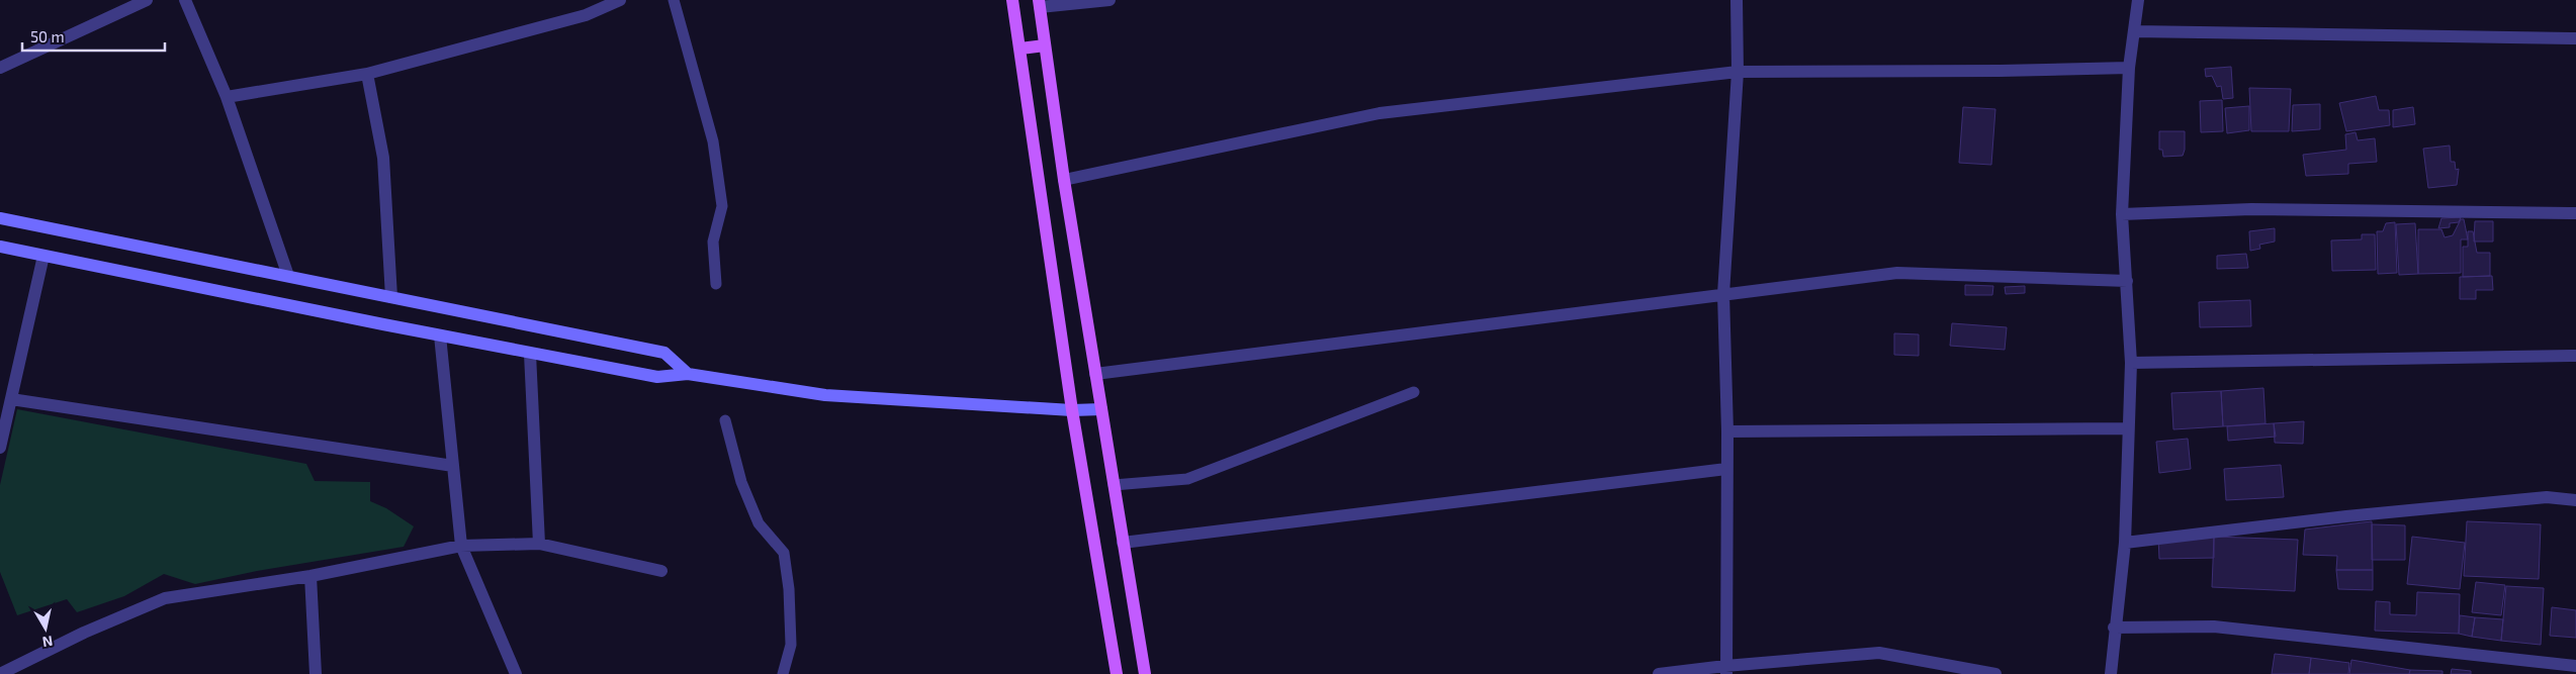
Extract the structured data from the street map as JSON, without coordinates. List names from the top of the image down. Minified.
{"scale_bar":"50 m","north":"bottom"}
